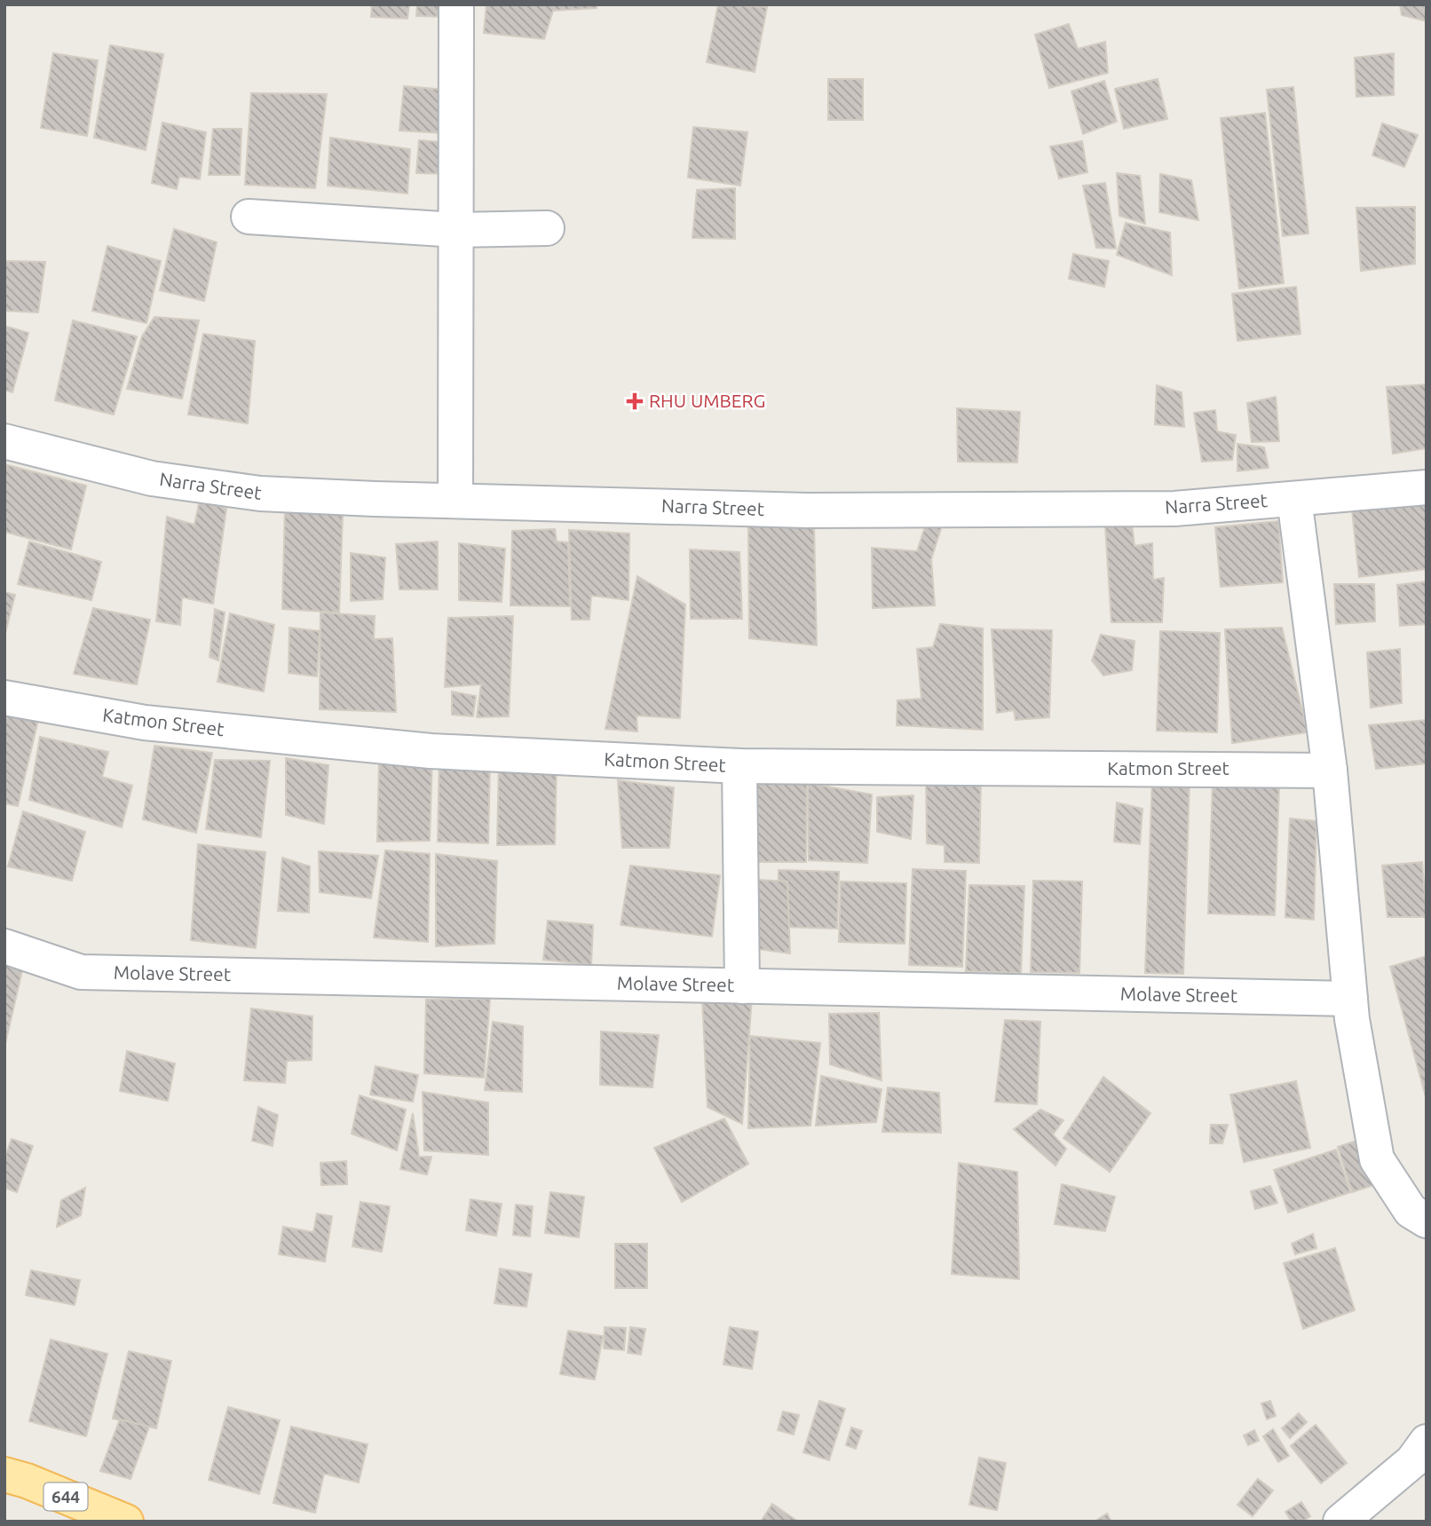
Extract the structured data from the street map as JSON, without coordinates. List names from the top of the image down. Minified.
{"streets":{"main road":["644"],"street":["Narra Street","Katmon Street","Molave Street"]},"places":{"health":["RHU UMBERG"]}}
